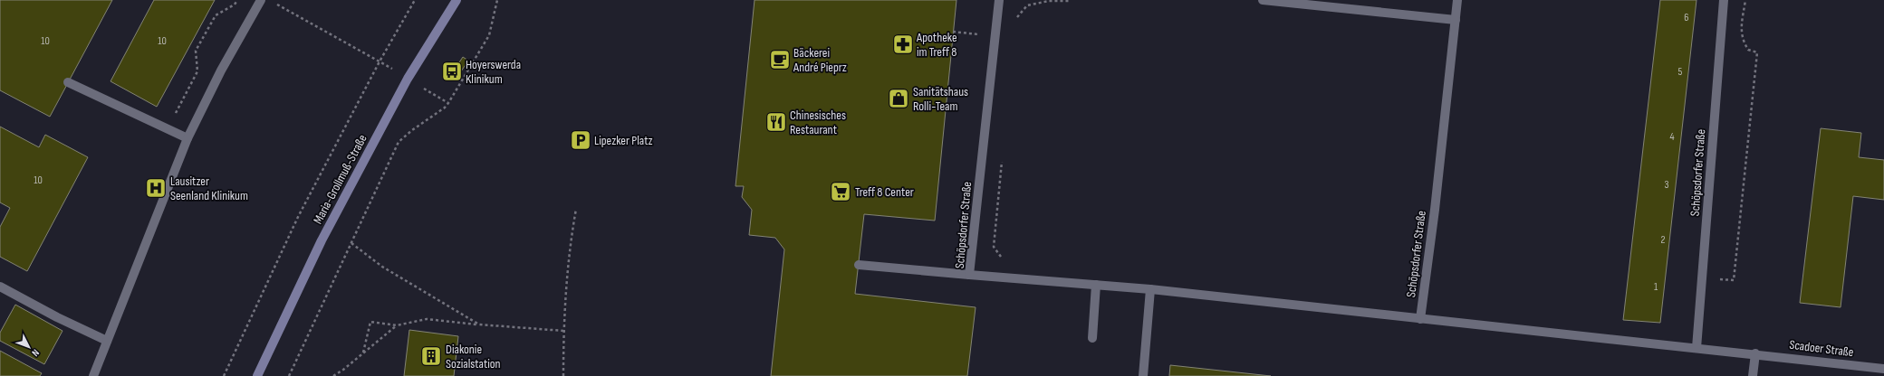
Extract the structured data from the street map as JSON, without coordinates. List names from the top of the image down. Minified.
{"streets":{"street":["Schöpsdorfer Straße","Maria-Grollmuß-Straße","Scadoer Straße"]},"crossings":[["Schöpsdorfer Straße","Scadoer Straße"]],"places":{"pharmacy":["Apotheke im Treff 8"],"cafe":["Bäckerei André Pieprz"],"bus stop":["Hoyerswerda Klinikum"],"shop":["Sanitätshaus Rolli-Team"],"restaurant":["Chinesisches Restaurant"],"parking":["Lipezker Platz"],"hospital":["Lausitzer Seenland Klinikum"],"supermarket":["Treff 8 Center"],"building":["Diakonie Sozialstation"]},"house_numbers":["6","10","10","5","4","10","3","2","1"],"north":"bottom right"}
